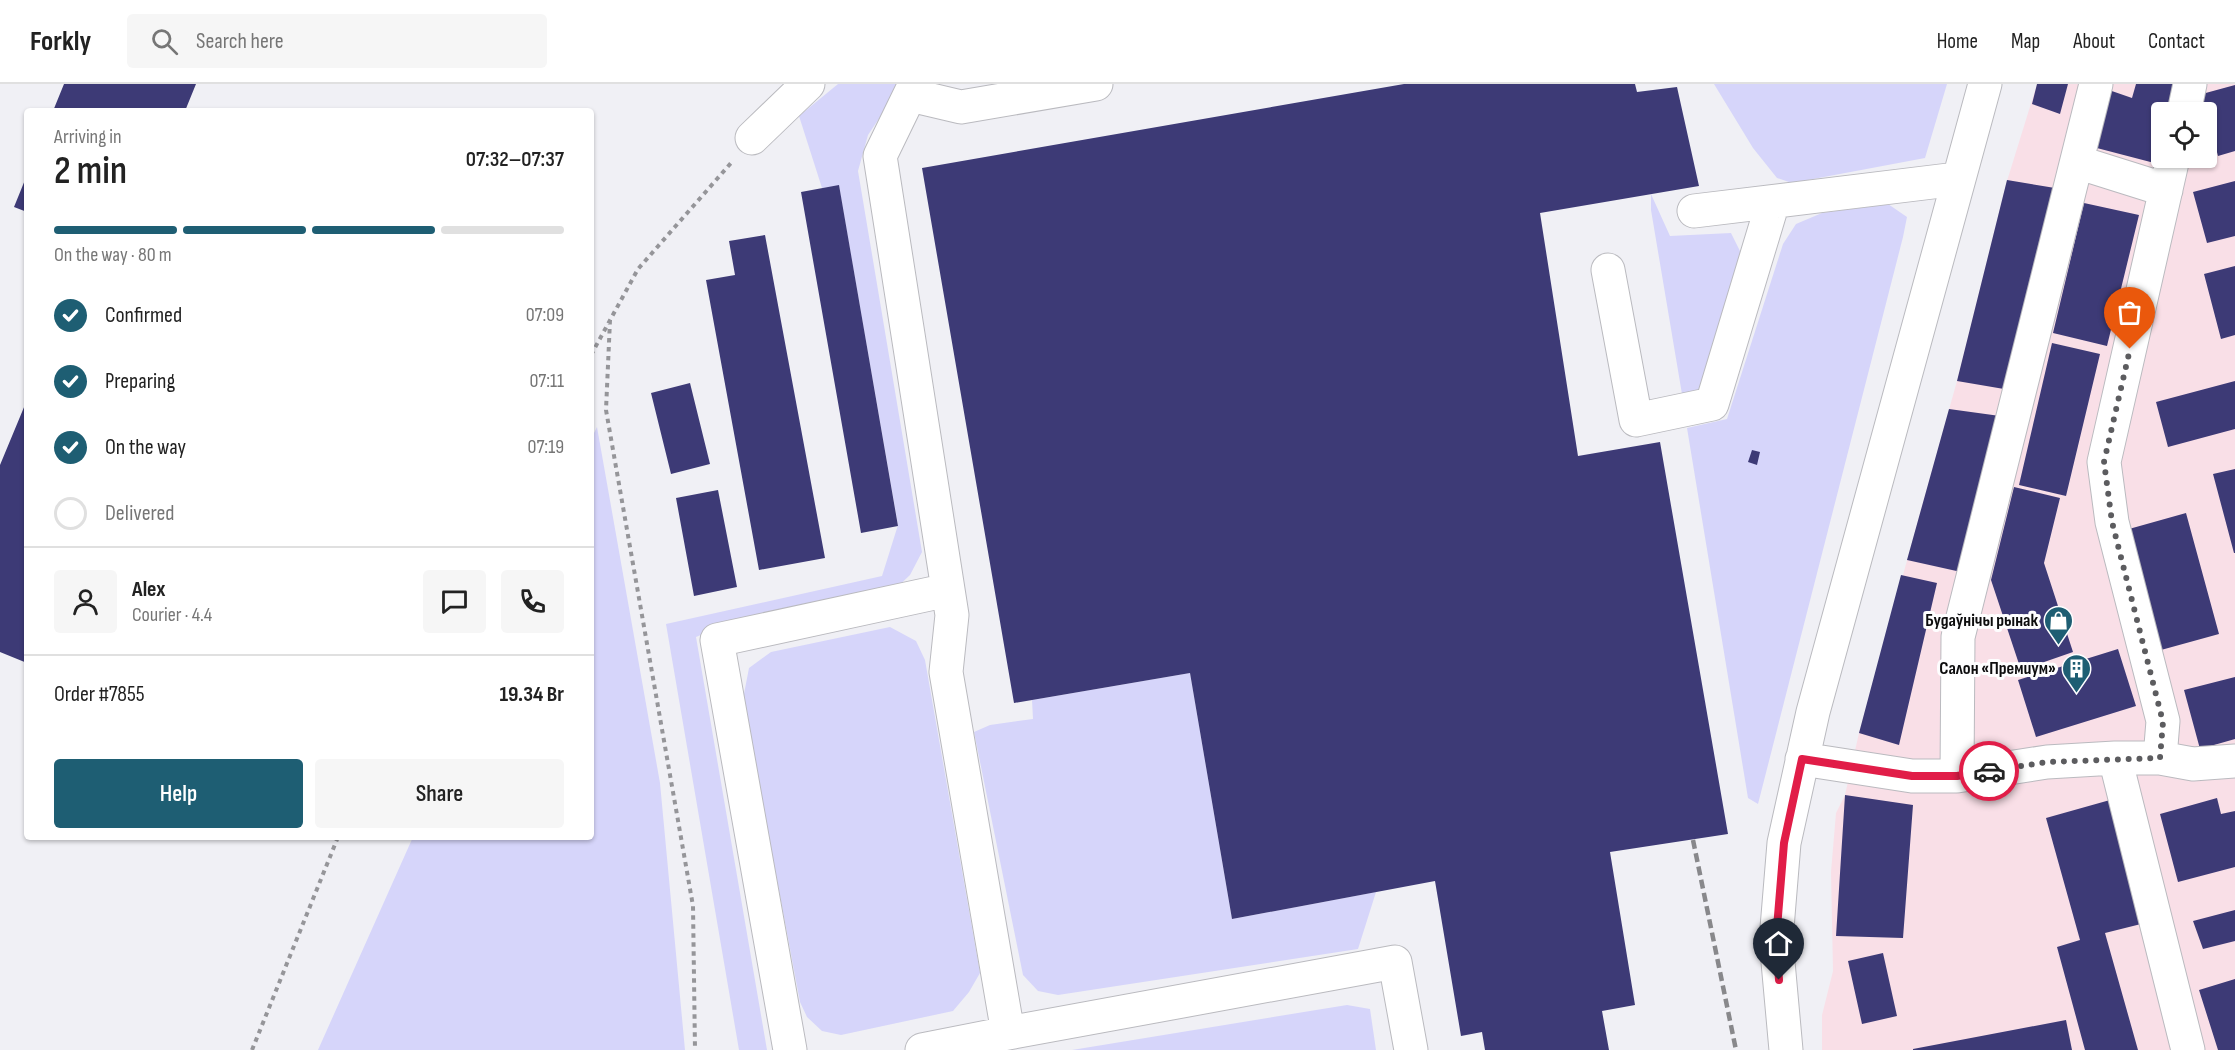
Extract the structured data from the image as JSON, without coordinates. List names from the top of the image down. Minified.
{"places":{"shop":["Будаўнічы рынак"],"building":["Салон «Премиум»"]},"page":{"header":"Forkly","search":"Search here","nav":["Home","Map","About","Contact"],"heading":["2 min","Arriving in","07:32–07:37"],"panel":["Alex","Courier · 4.4","Order #7855","19.34 Br"],"bar":"On the way · 80 m","list":[["Confirmed","07:09"],["Preparing","07:11"],["On the way","07:19"],"Delivered"],"buttons":["Help","Share"]}}
